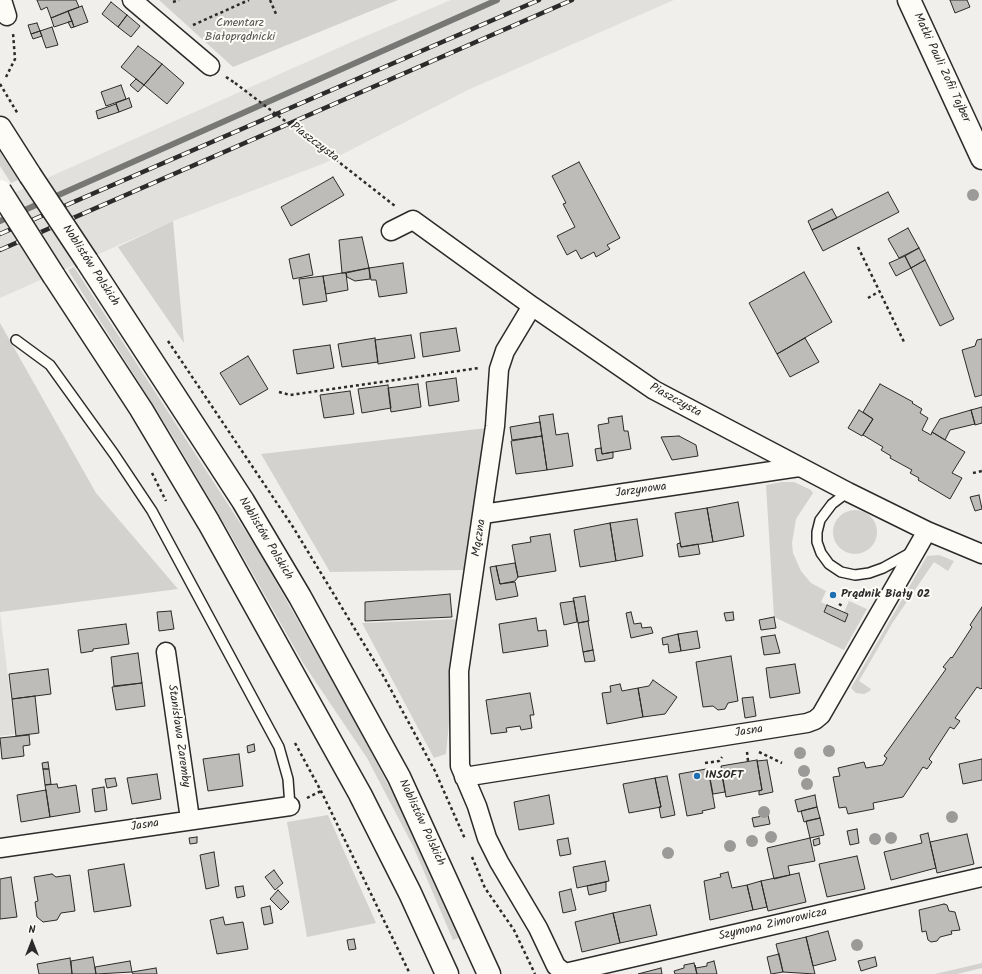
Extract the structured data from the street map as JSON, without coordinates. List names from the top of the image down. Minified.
{"streets":{"main road":["Matki Pauli Zofii Tajber","Noblistów Polskich"],"street":["Piaszczysta","Jarzynowa","Mączna","Jasna","Stanisława Zaremby","Szymona Zimorowicza"]},"crossings":[["Piaszczysta","Jarzynowa"],["Piaszczysta","Mączna"],["Piaszczysta","Jasna"],["Jarzynowa","Mączna"],["Mączna","Jasna"],["Mączna","Szymona Zimorowicza"],["Jasna","Stanisława Zaremby"]],"parks":["Cmentarz Białoprądnicki"],"places":["Prądnik Biały 02","INSOFT"],"north":"top"}
